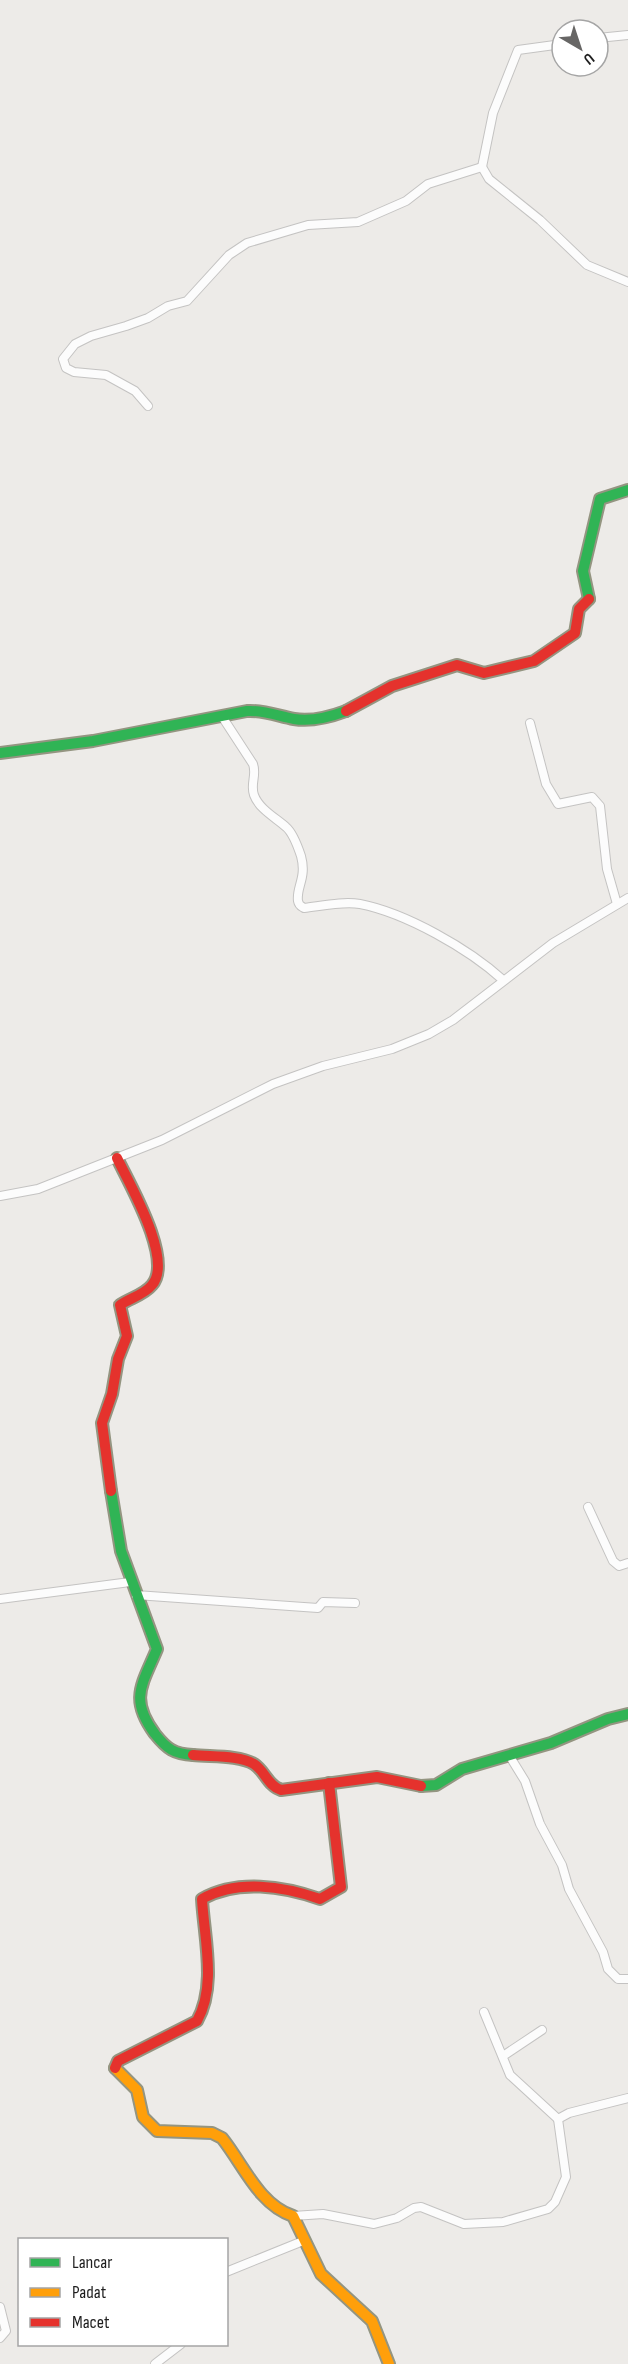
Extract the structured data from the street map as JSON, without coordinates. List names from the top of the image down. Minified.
{"legend":["Lancar","Padat","Macet"],"north":"bottom right"}
